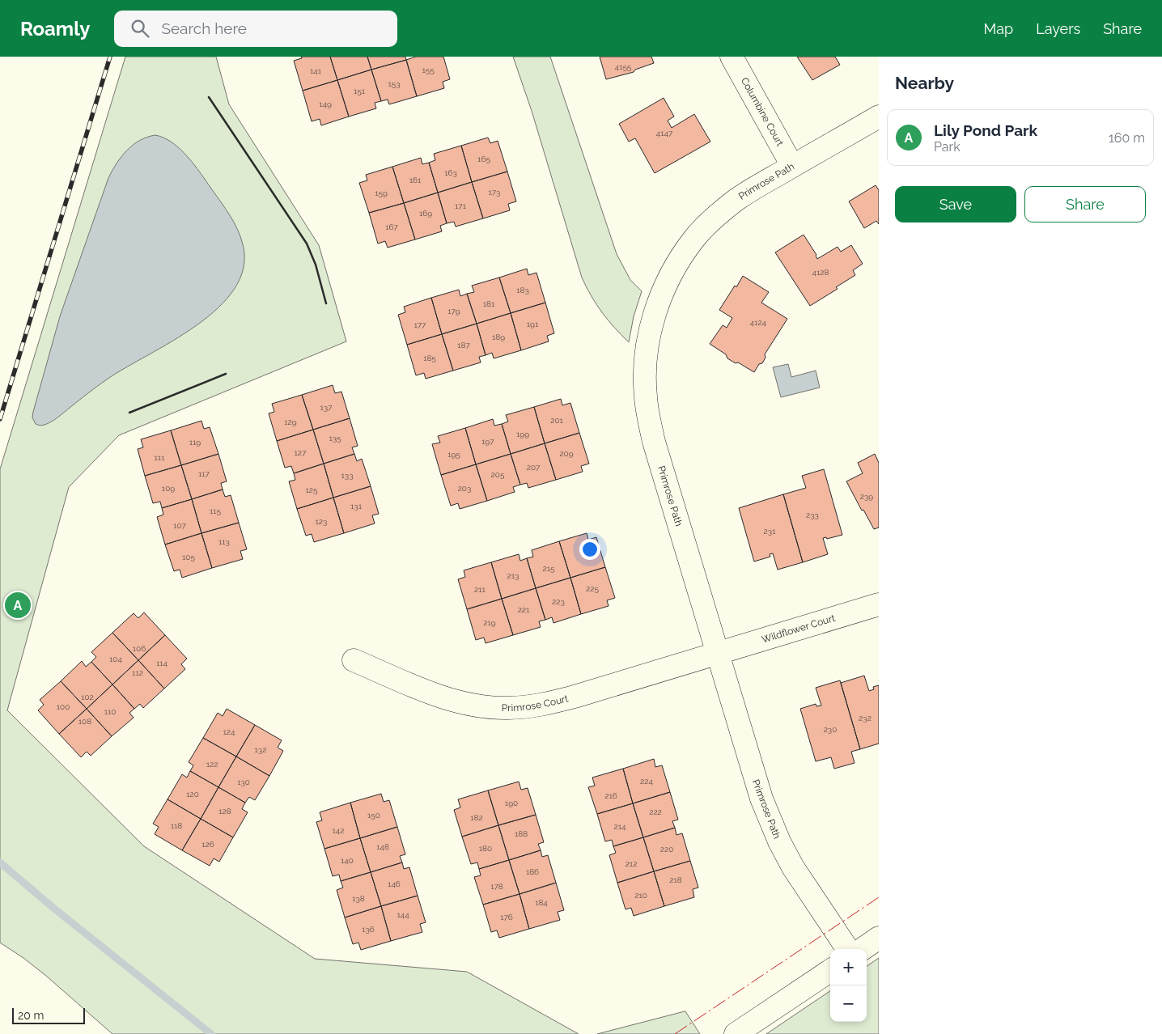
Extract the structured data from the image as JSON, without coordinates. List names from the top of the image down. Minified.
{"streets":{"street":["Columbine Court","Primrose Path","Wildflower Court","Primrose Court"]},"crossings":[["Columbine Court","Primrose Path"],["Primrose Path","Wildflower Court"],["Primrose Path","Primrose Court"],["Wildflower Court","Primrose Court"]],"house_numbers":["4155","155","141","153","151","149","4147","165","163","161","173","159","171","169","167","4128","183","181","179","4124","191","177","189","187","185","137","201","129","199","135","197","119","127","209","195","111","207","117","205","133","109","203","125","239","131","115","233","123","107","231","113","105","215","213","225","211","223","221","219","106","104","114","112","102","100","110","232","108","230","124","132","122","224","130","120","216","190","128","222","150","182","118","214","142","188","126","148","180","220","140","212","186","218","146","178","210","138","184","144","176","136"],"scale_bar":"20 m","page":{"header":"Roamly","search":"Search here","nav":["Map","Layers","Share"],"heading":"Nearby","list":[{"mark":"A","name":"Lily Pond Park","note":"Park","value":"160 m"}],"buttons":["Save","Share"],"pins":"A","map_buttons":["+","−"],"scale":"20 m"}}
